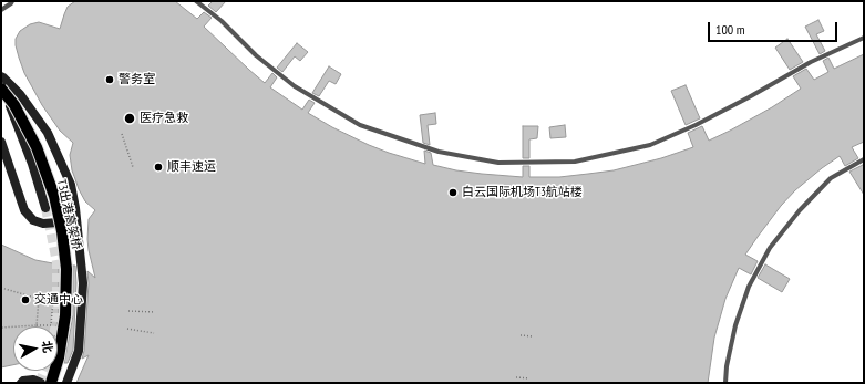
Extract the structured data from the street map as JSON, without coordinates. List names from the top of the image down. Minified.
{"streets":{"main road":["T3出港高架桥"]},"places":["警务室","医疗急救","顺丰速运","白云国际机场T3航站楼","交通中心"],"scale_bar":"100 m","north":"right"}
